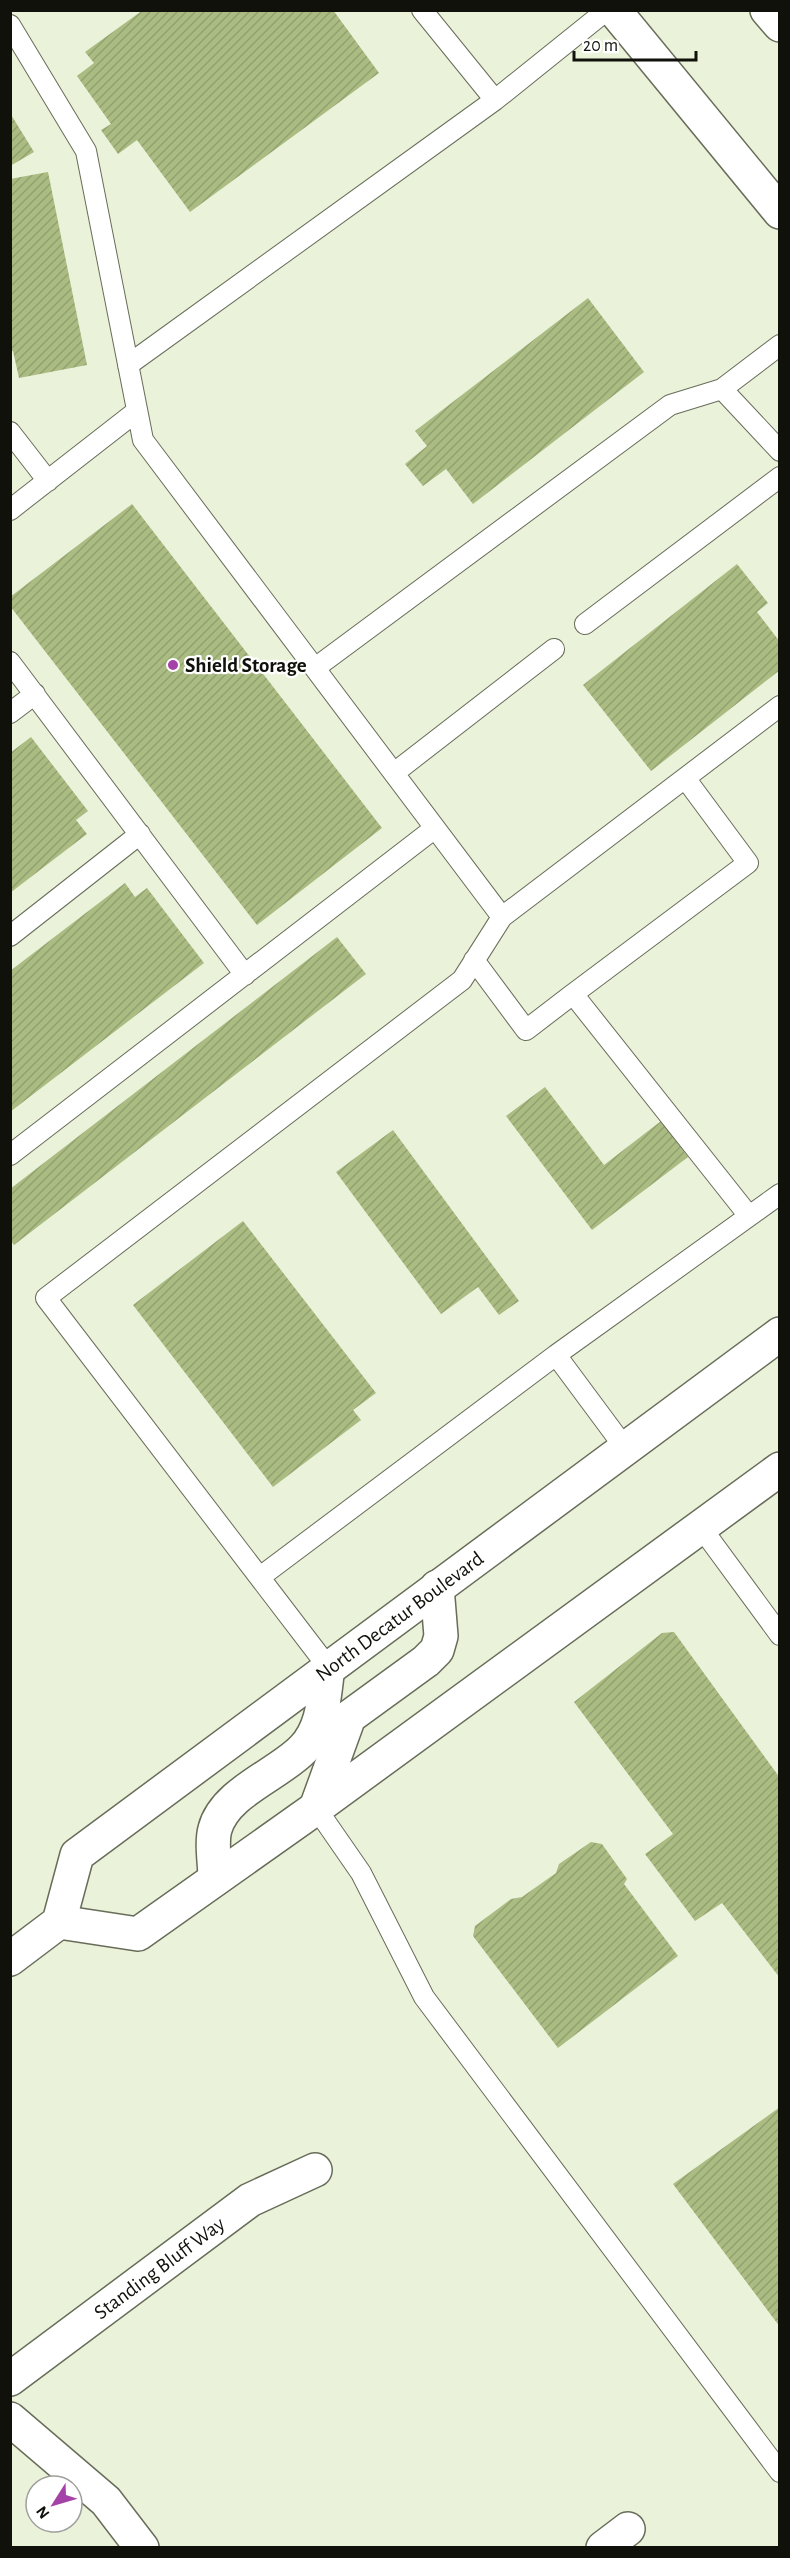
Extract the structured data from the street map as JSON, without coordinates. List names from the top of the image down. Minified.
{"streets":{"main road":["North Decatur Boulevard","Standing Bluff Way"]},"places":["Shield Storage"],"scale_bar":"20 m","north":"bottom left"}
